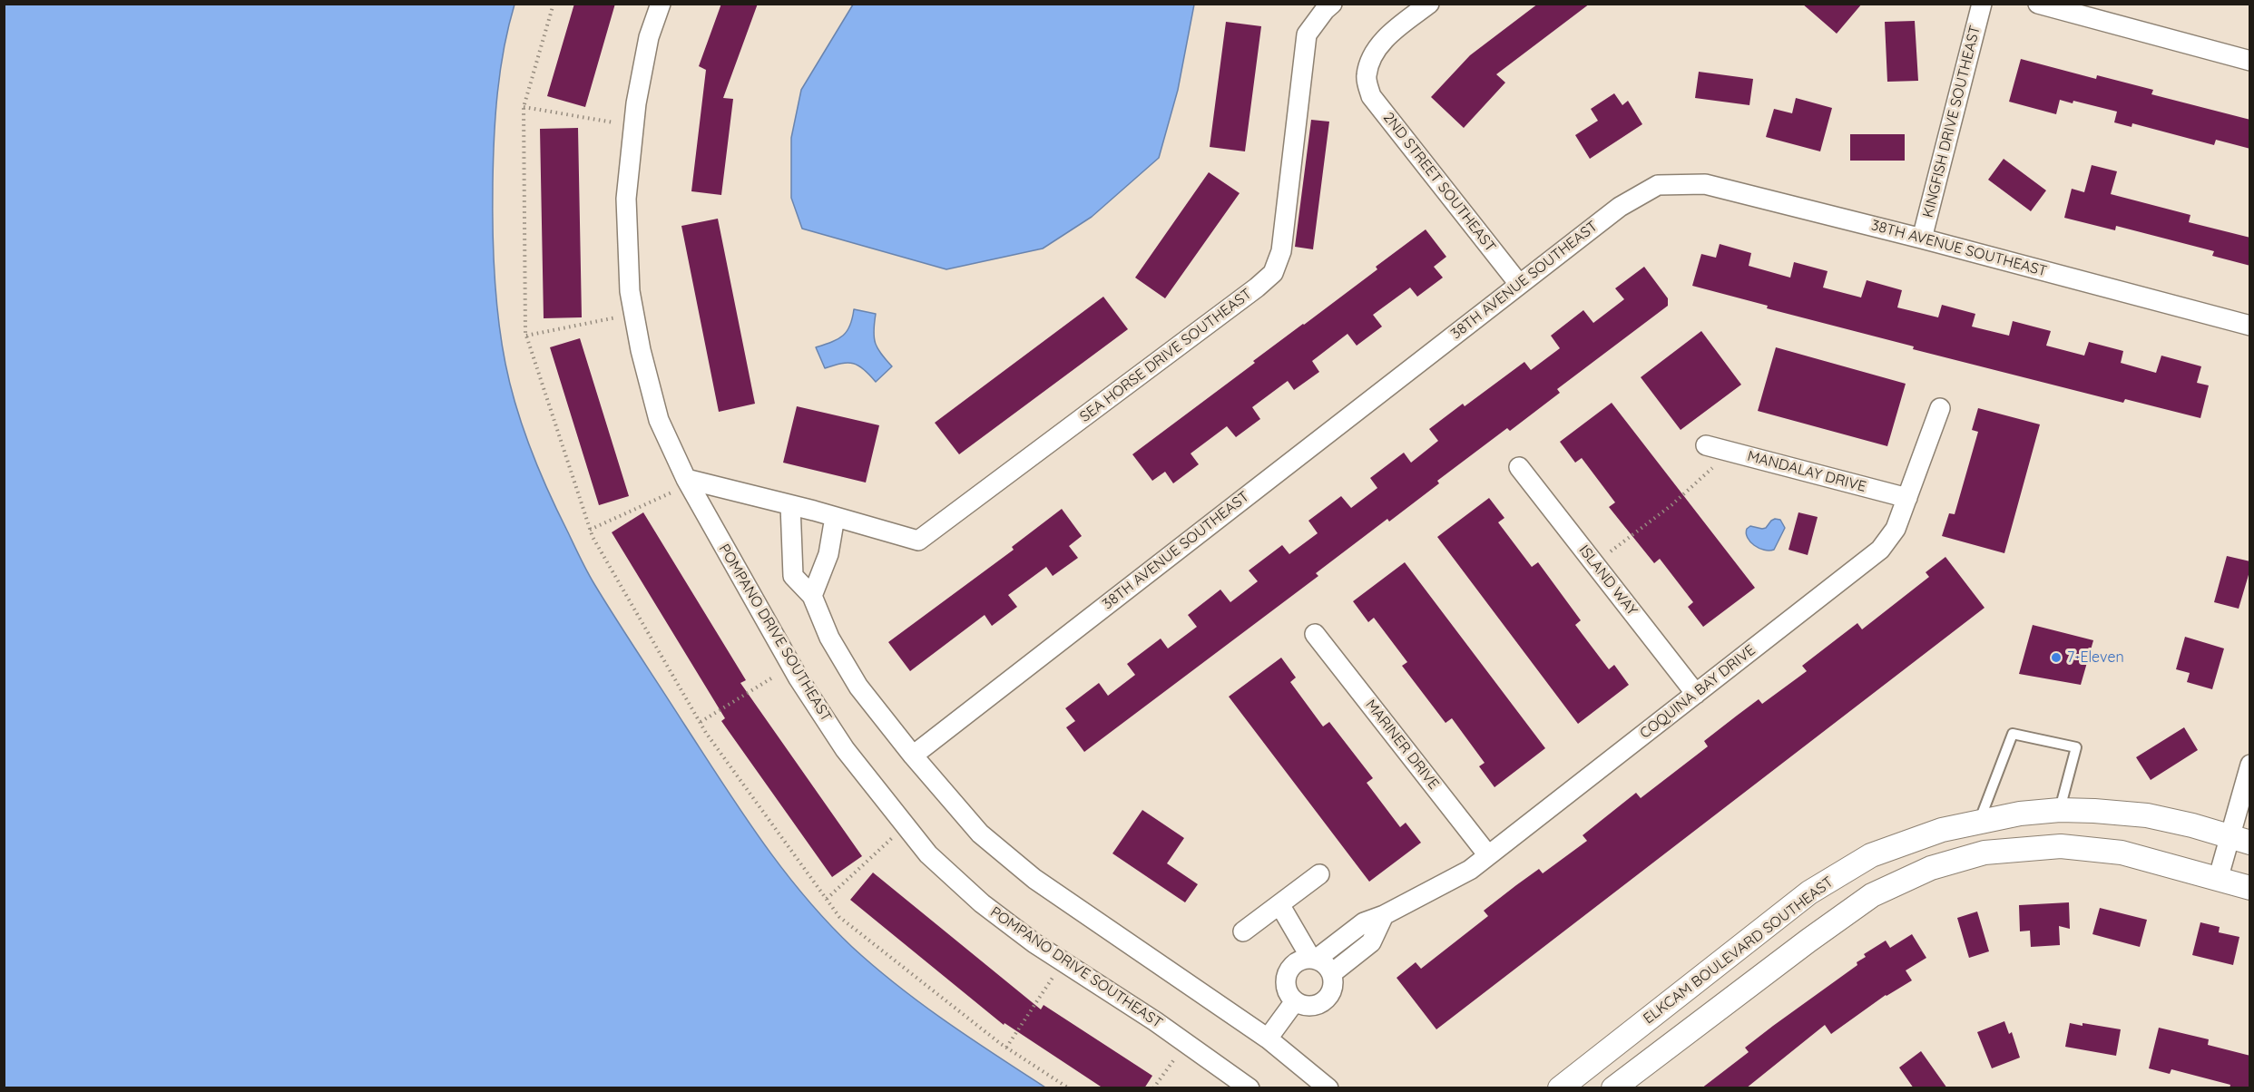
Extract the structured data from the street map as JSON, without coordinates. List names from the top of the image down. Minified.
{"streets":{"street":["KINGFISH DRIVE SOUTHEAST","2ND STREET SOUTHEAST","38TH AVENUE SOUTHEAST","SEA HORSE DRIVE SOUTHEAST","MANDALAY DRIVE","ISLAND WAY","POMPANO DRIVE SOUTHEAST","COQUINA BAY DRIVE","MARINER DRIVE","ELKCAM BOULEVARD SOUTHEAST"]},"crossings":[["KINGFISH DRIVE SOUTHEAST","38TH AVENUE SOUTHEAST"],["2ND STREET SOUTHEAST","38TH AVENUE SOUTHEAST"],["MANDALAY DRIVE","COQUINA BAY DRIVE"],["ISLAND WAY","COQUINA BAY DRIVE"],["COQUINA BAY DRIVE","MARINER DRIVE"]],"places":["7-Eleven"]}
